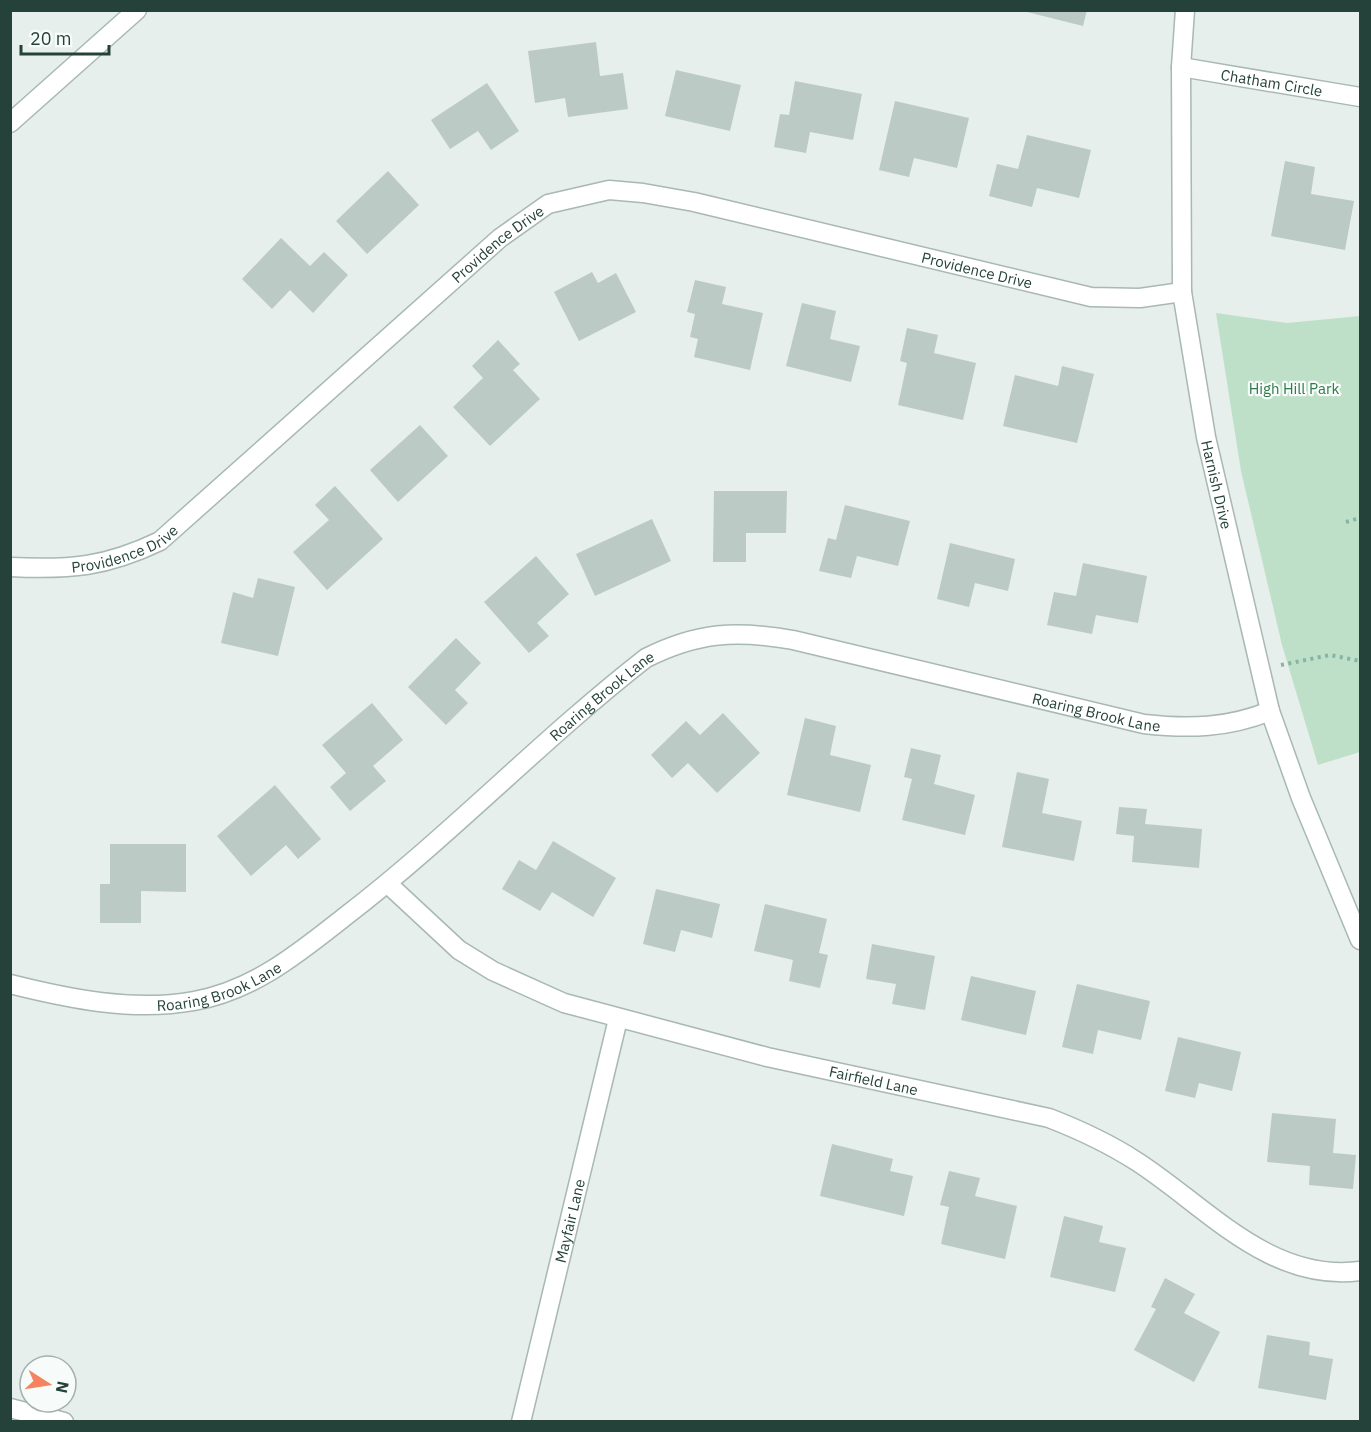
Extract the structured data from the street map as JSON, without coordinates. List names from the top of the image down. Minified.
{"streets":{"street":["Chatham Circle","Providence Drive","Harnish Drive","Roaring Brook Lane","Fairfield Lane","Mayfair Lane"]},"crossings":[["Chatham Circle","Harnish Drive"],["Providence Drive","Harnish Drive"],["Harnish Drive","Roaring Brook Lane"],["Roaring Brook Lane","Fairfield Lane"],["Fairfield Lane","Mayfair Lane"]],"parks":["High Hill Park"],"scale_bar":"20 m","north":"right"}
